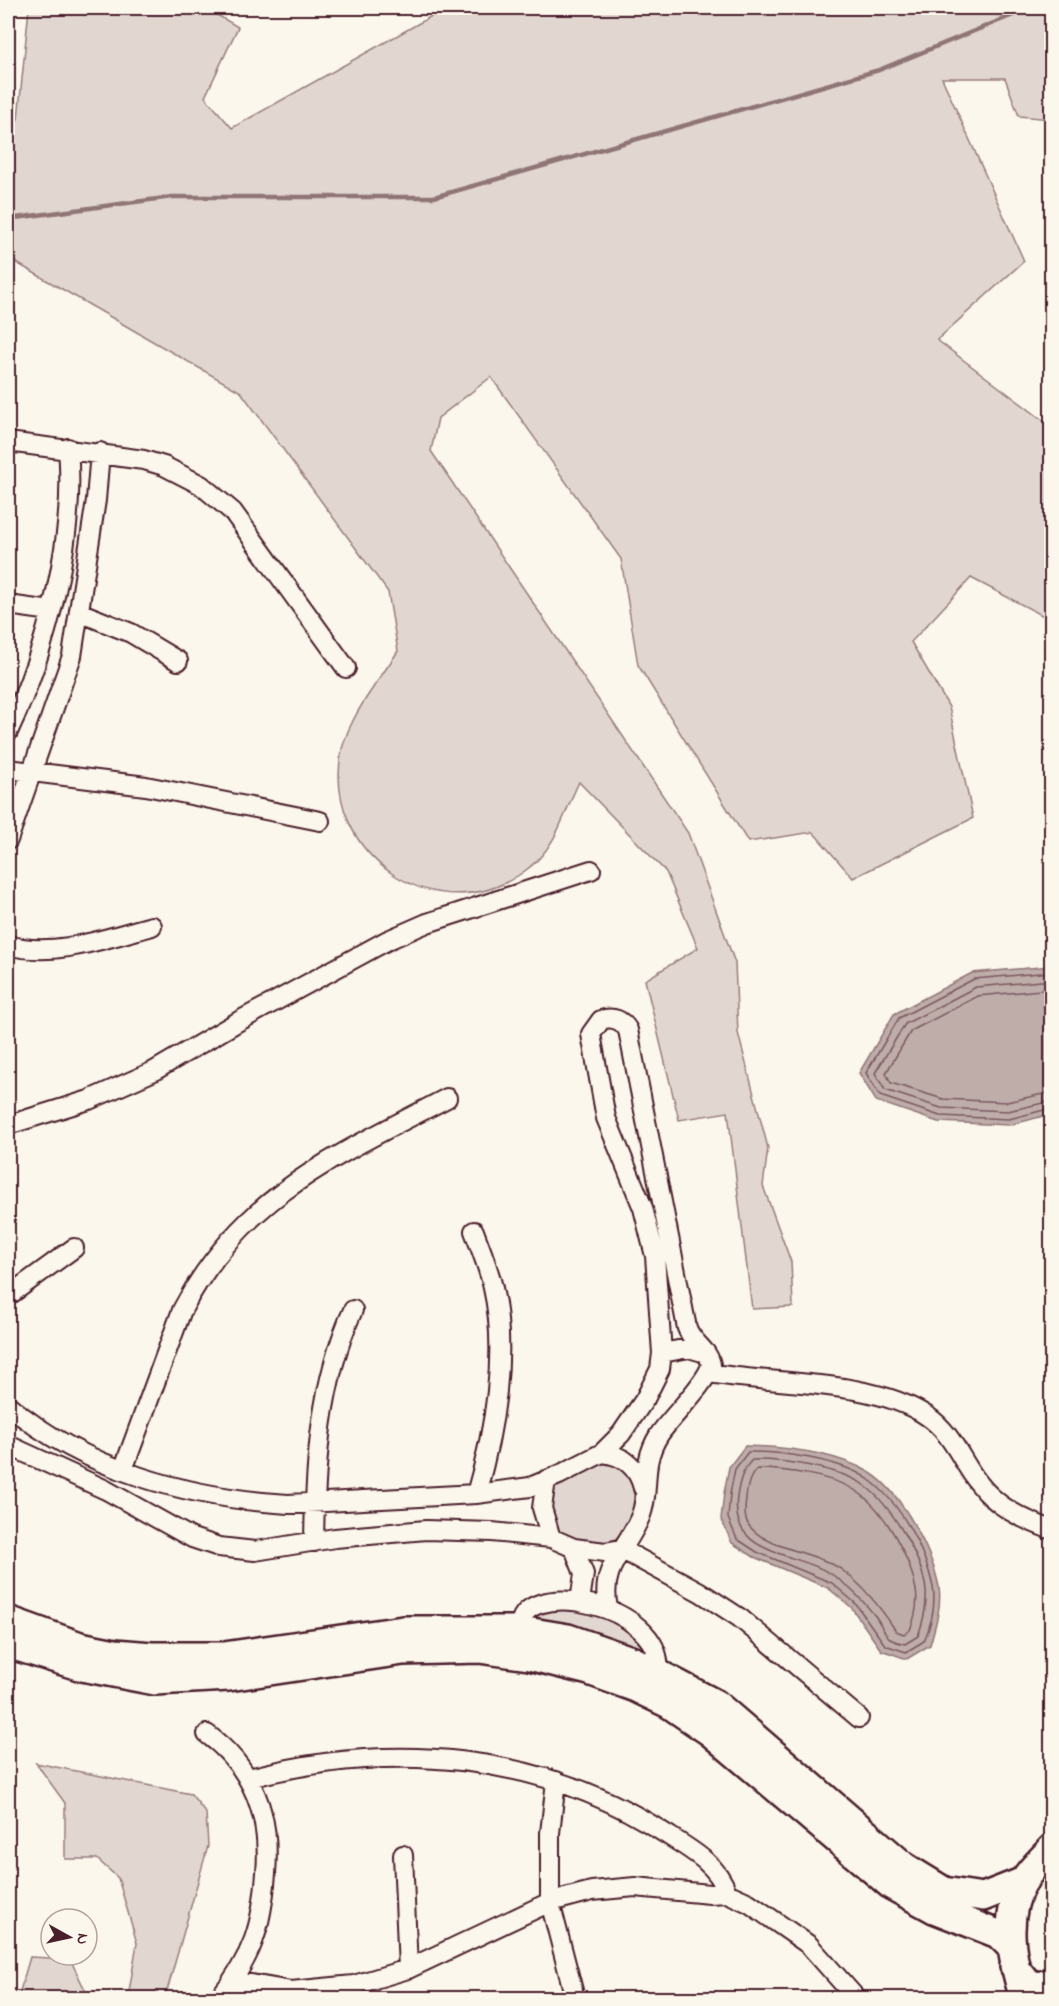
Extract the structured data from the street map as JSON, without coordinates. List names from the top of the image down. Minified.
{"north":"right"}
